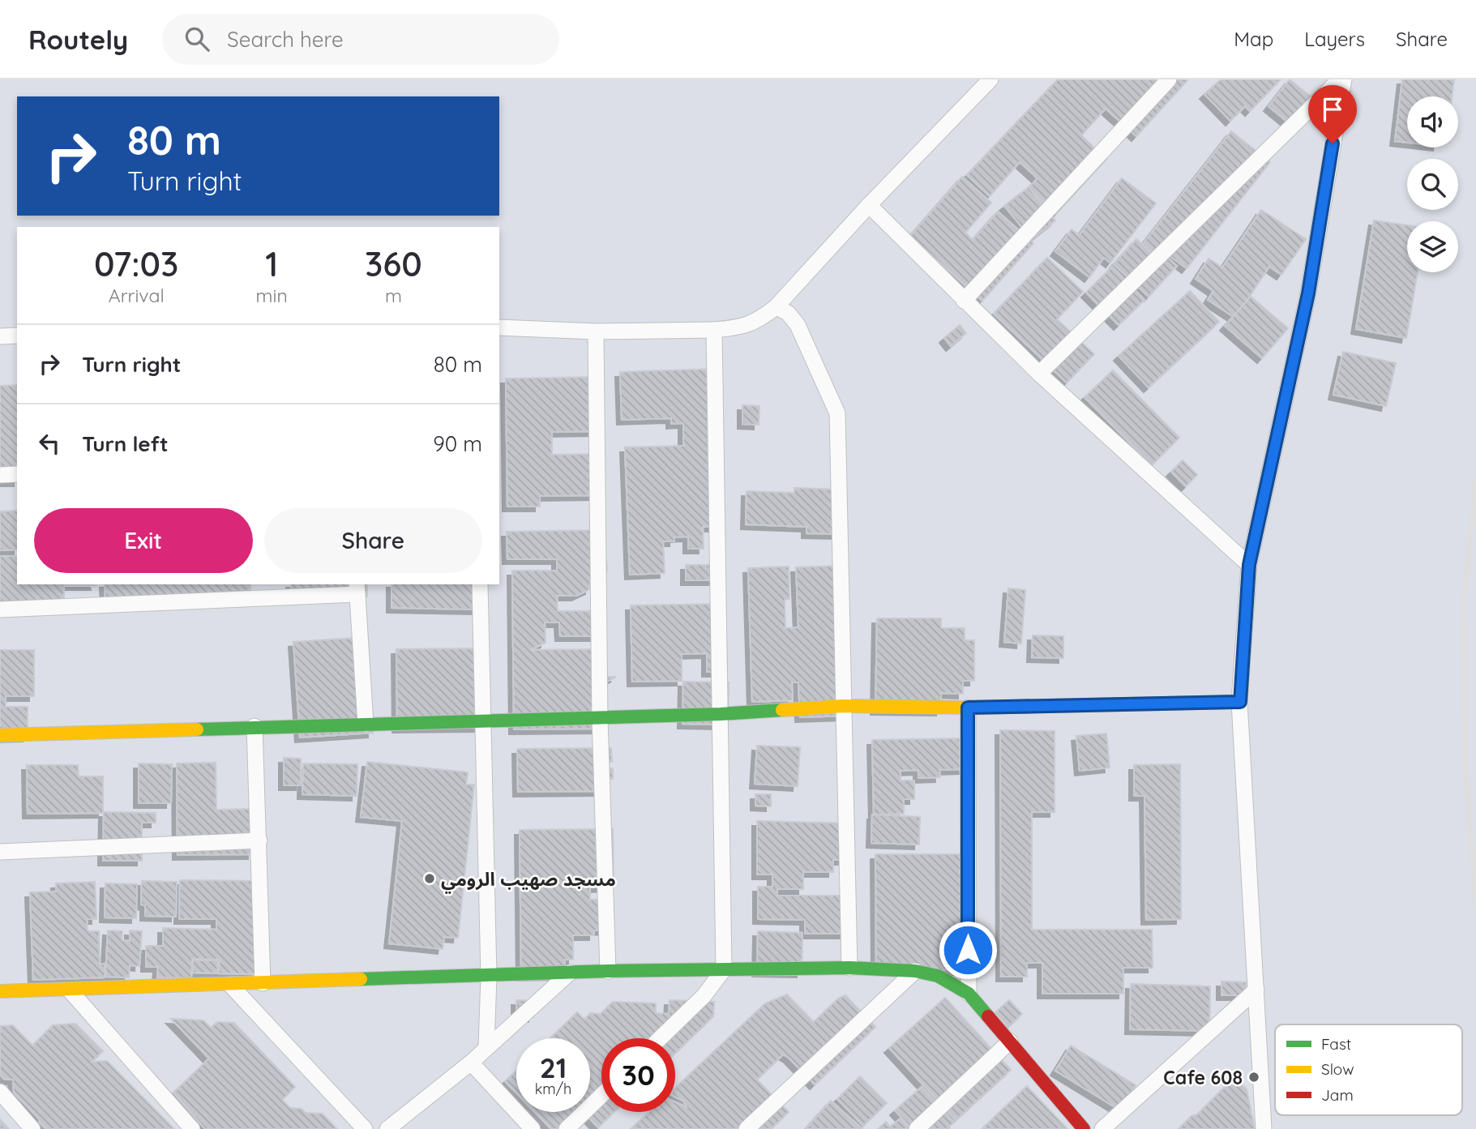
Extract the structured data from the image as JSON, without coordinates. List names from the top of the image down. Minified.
{"places":["مسجد صهيب الرومي","Cafe 608"],"legend":["Fast","Slow","Jam"],"page":{"header":"Routely","search":"Search here","nav":["Map","Layers","Share"],"turn":["80 m","Turn right"],"eta":["07:03","Arrival","1","min","360","m"],"list":[{"name":"Turn right","value":"80 m"},{"name":"Turn left","value":"90 m"}],"buttons":["Exit","Share"],"speed":"21 km/h","limit":"30"}}
